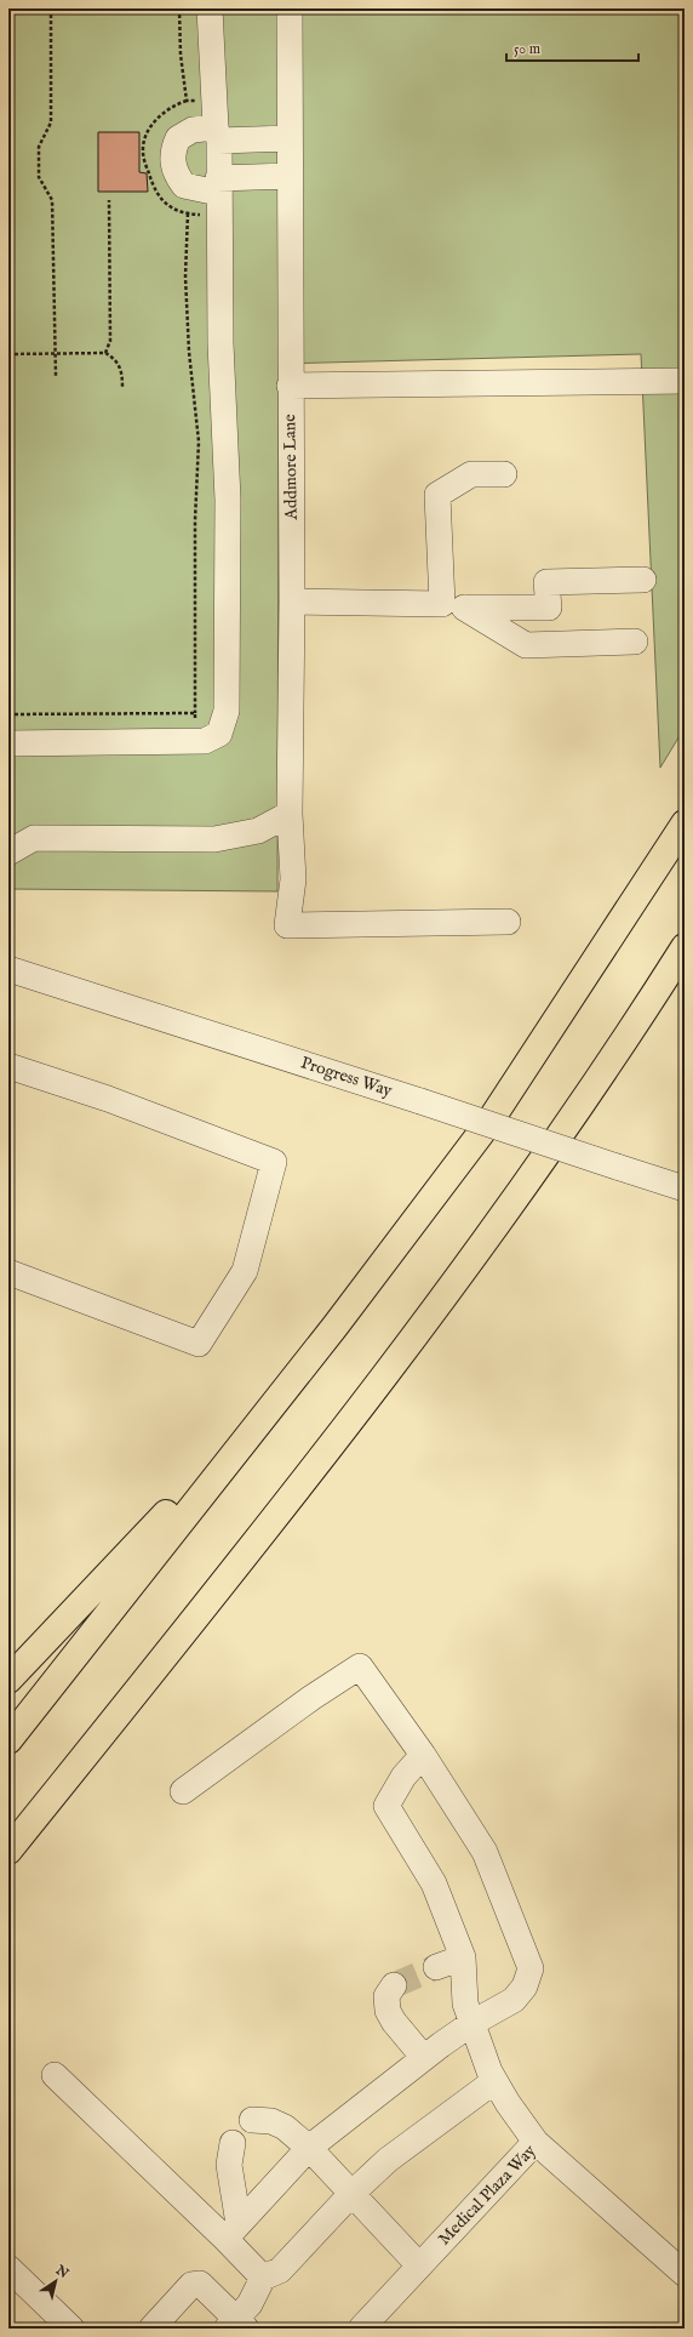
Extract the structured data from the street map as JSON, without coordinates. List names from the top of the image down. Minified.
{"streets":{"street":["Addmore Lane","Progress Way","Medical Plaza Way"]},"scale_bar":"50 m","north":"top right"}
